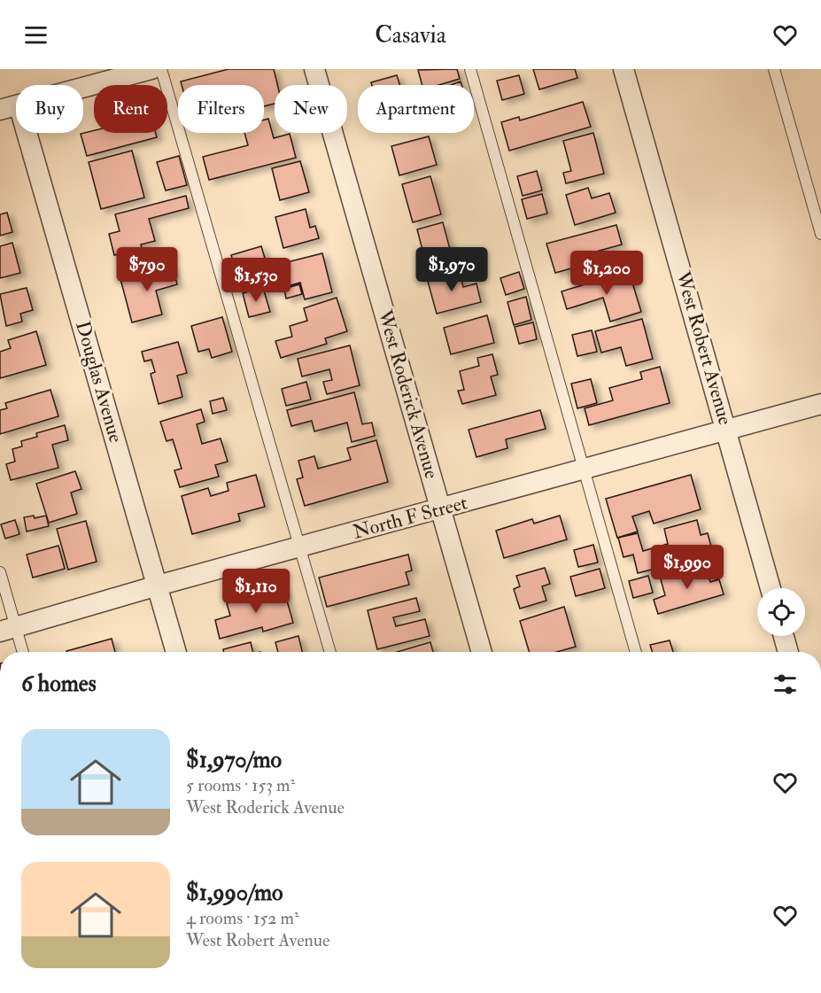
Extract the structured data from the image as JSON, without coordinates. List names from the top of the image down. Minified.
{"streets":{"street":["West Robert Avenue","Douglas Avenue","West Roderick Avenue","North F Street"]},"crossings":[["West Robert Avenue","North F Street"],["Douglas Avenue","North F Street"],["West Roderick Avenue","North F Street"]],"page":{"header":"Casavia","chip":["Buy","Rent","Filters","New","Apartment"],"price":["$790","$1,970","$1,200","$1,530","$1,990","$1,110"],"heading":"6 homes","list":[{"name":"$1,970/mo","note":"5 rooms · 153 m² · West Roderick Avenue"},{"name":"$1,990/mo","note":"4 rooms · 152 m² · West Robert Avenue"}]}}
